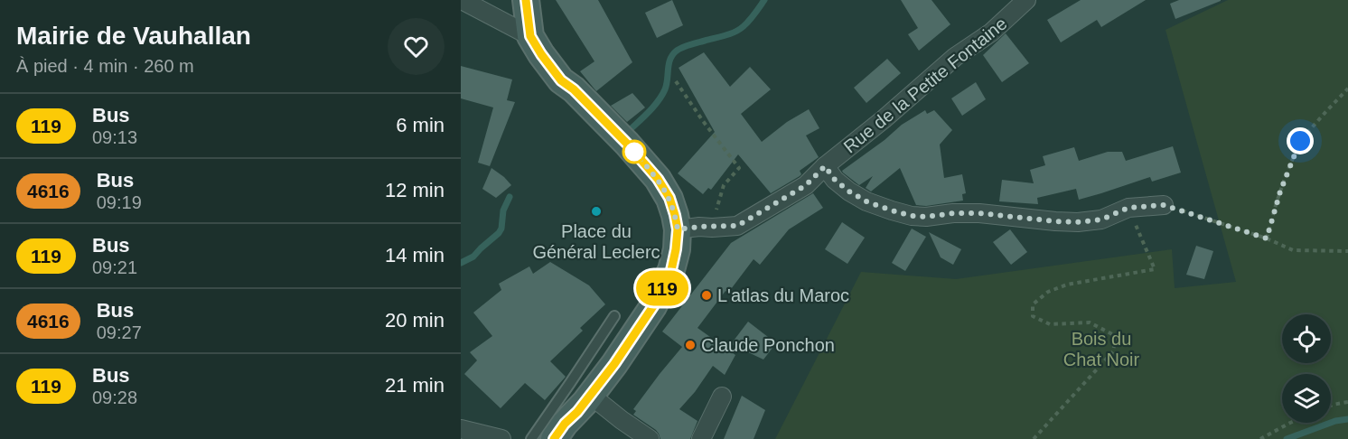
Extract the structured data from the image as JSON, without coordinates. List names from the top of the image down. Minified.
{"streets":{"street":["Rue de la Petite Fontaine"]},"parks":["Bois du Chat Noir"],"places":["Place du Général Leclerc","L'atlas du Maroc","Claude Ponchon"],"lines":["bus line 119"],"page":{"heading":["Mairie de Vauhallan","À pied · 4 min · 260 m"],"on_map":"119","list":[{"mark":"119","name":"Bus","note":"09:13","value":"6 min"},{"mark":"4616","name":"Bus","note":"09:19","value":"12 min"},{"mark":"119","name":"Bus","note":"09:21","value":"14 min"},{"mark":"4616","name":"Bus","note":"09:27","value":"20 min"},{"mark":"119","name":"Bus","note":"09:28","value":"21 min"}]}}
